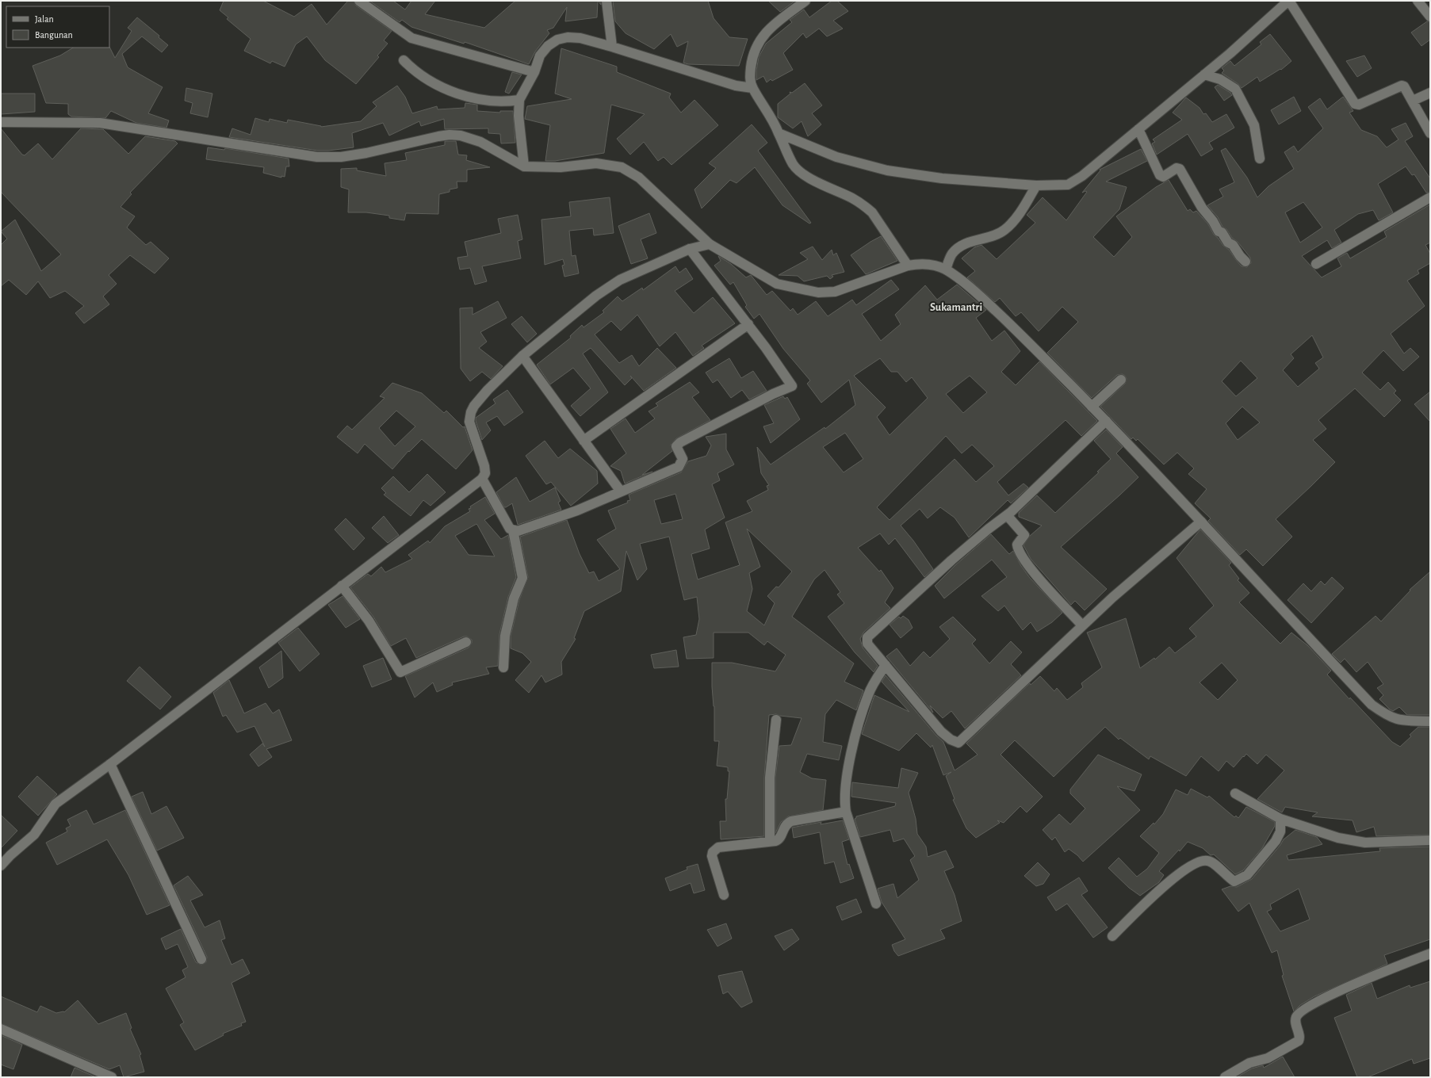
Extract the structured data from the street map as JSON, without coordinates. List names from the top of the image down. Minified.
{"districts":["Sukamantri"],"legend":["Jalan","Bangunan"]}
